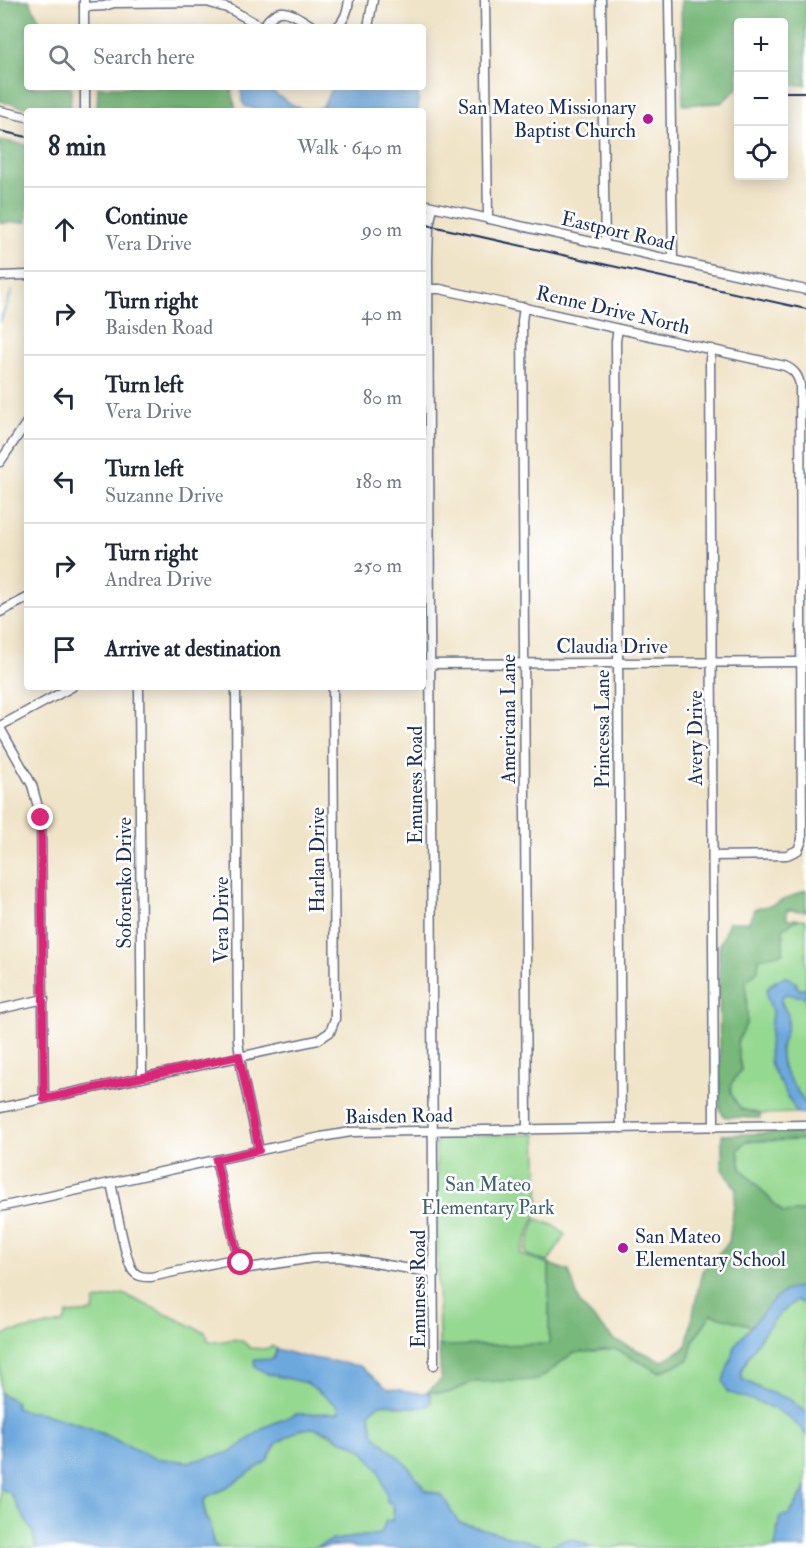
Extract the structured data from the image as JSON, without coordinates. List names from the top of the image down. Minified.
{"streets":{"street":["Eastport Road","Renne Drive North","Claudia Drive","Americana Lane","Princessa Lane","Avery Drive","Emuness Road","Harlan Drive","Soforenko Drive","Vera Drive","Baisden Road"]},"crossings":[["Eastport Road","Emuness Road"],["Renne Drive North","Claudia Drive"],["Renne Drive North","Americana Lane"],["Renne Drive North","Princessa Lane"],["Renne Drive North","Avery Drive"],["Renne Drive North","Emuness Road"],["Claudia Drive","Americana Lane"],["Claudia Drive","Princessa Lane"],["Claudia Drive","Avery Drive"],["Claudia Drive","Emuness Road"],["Americana Lane","Baisden Road"],["Princessa Lane","Baisden Road"],["Avery Drive","Baisden Road"],["Emuness Road","Baisden Road"],["Harlan Drive","Vera Drive"],["Vera Drive","Baisden Road"]],"parks":["San Mateo Elementary Park"],"places":["San Mateo Missionary Baptist Church","San Mateo Elementary School"],"page":{"map_buttons":["+","−"],"search":"Search here","heading":["8 min","Walk · 640 m"],"list":[["Continue","Vera Drive","90 m"],["Turn right","Baisden Road","40 m"],["Turn left","Vera Drive","80 m"],["Turn left","Suzanne Drive","180 m"],["Turn right","Andrea Drive","250 m"],"Arrive at destination"]}}
